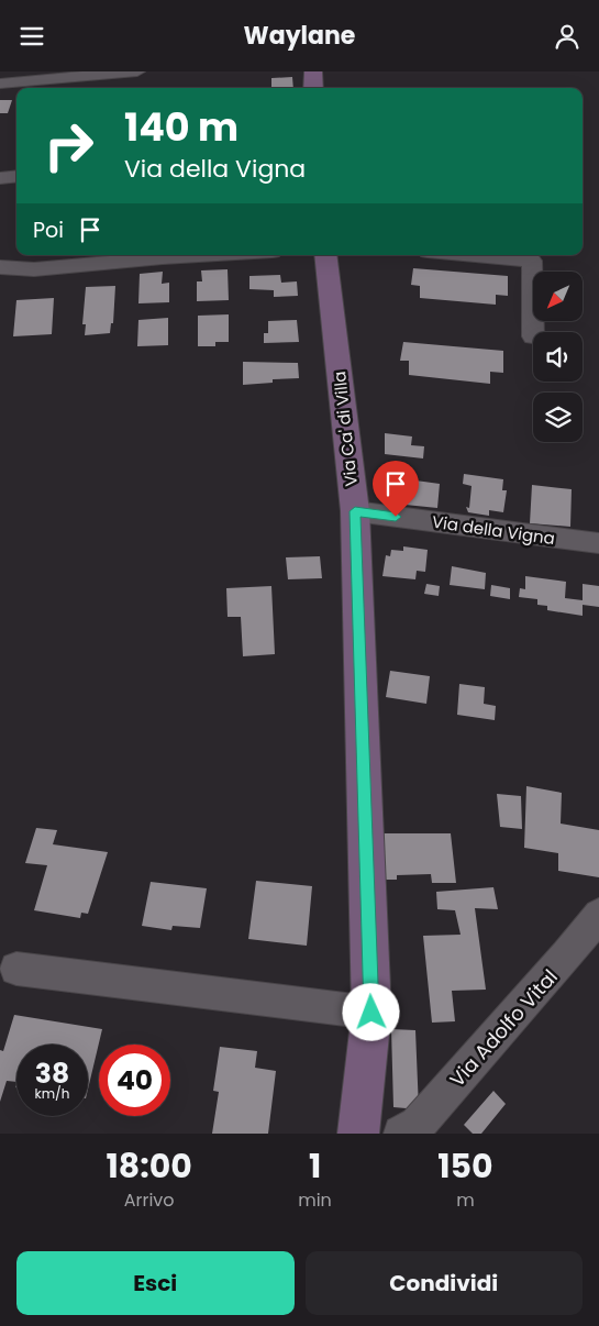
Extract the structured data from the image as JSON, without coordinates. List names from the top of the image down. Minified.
{"streets":{"street":["Via Ca' di Villa","Via della Vigna","Via Adolfo Vital"]},"crossings":[["Via Ca' di Villa","Via della Vigna"]],"north":"bottom left","page":{"header":"Waylane","turn":["140 m","Via della Vigna"],"then":"Poi","speed":"38 km/h","limit":"40","eta":["18:00","Arrivo","1","min","150","m"],"buttons":["Esci","Condividi"]}}
